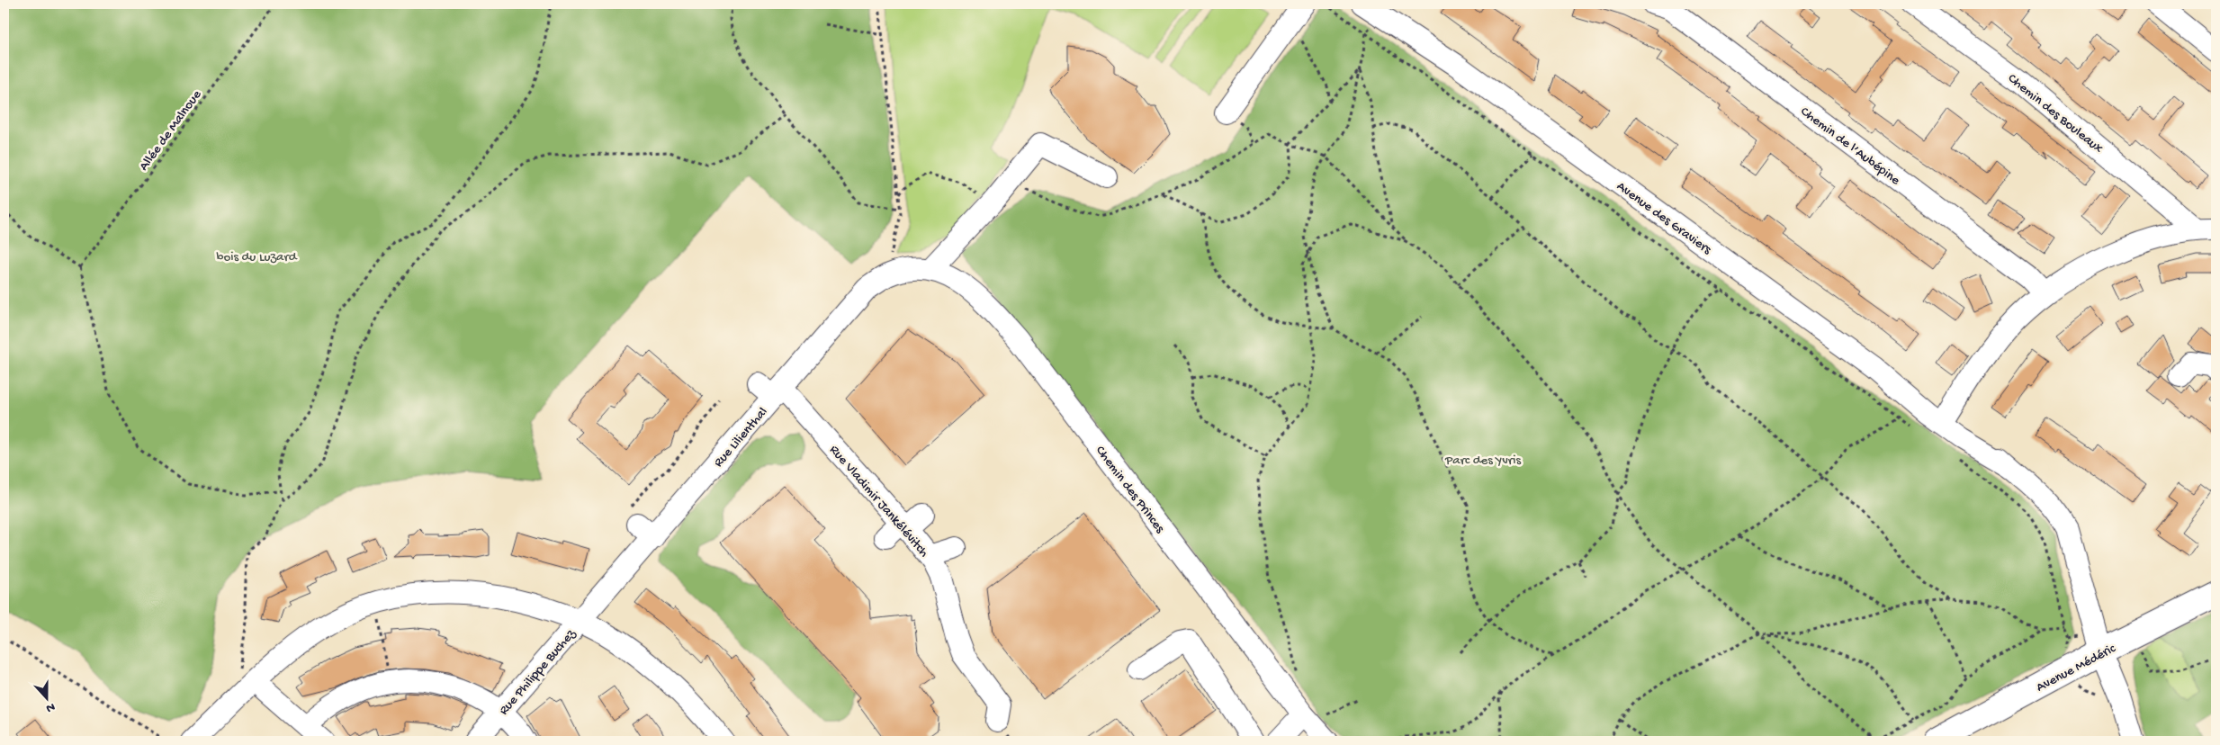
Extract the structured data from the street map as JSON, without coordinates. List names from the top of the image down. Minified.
{"streets":{"main road":["Avenue Médéric"],"street":["Chemin des Bouleaux","Chemin de l’Aubépine","Avenue des Graviers","Rue Lilienthal","Chemin des Princes","Rue Vladimir Jankélévitch","Rue Philippe Buchez"],"path":["Allée de Malnoue"]},"crossings":[["Avenue des Graviers","Avenue Médéric"],["Rue Lilienthal","Chemin des Princes"],["Rue Lilienthal","Rue Vladimir Jankélévitch"],["Rue Lilienthal","Rue Philippe Buchez"]],"parks":["bois du Luzard","Parc des Yvris"],"north":"bottom"}
